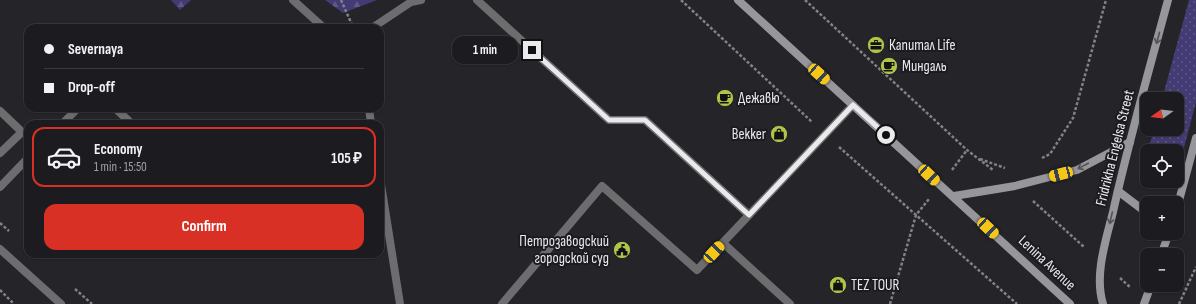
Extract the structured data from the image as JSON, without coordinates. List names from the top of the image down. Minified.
{"streets":{"main road":["Fridrikha Engelsa Street","Lenina Avenue"]},"one_way":["Fridrikha Engelsa Street"],"places":{"office":["Капитал Life"],"cafe":["Миндаль","Дежавю"],"shop":["Bekker","TEZ TOUR"],"public building":["Петрозаводский городской суд"]},"north":"left","page":{"banner":["Severnaya","Drop-off"],"bubble":"1 min","map_buttons":["+","−"],"list":[{"name":"Economy","note":"1 min · 15:50","value":"105 ₽"}],"buttons":"Confirm"}}
